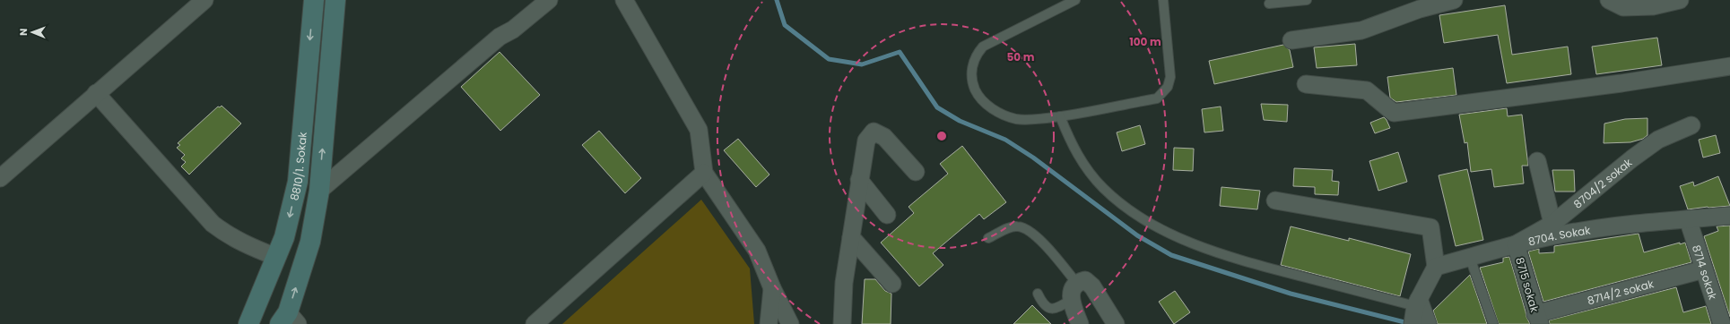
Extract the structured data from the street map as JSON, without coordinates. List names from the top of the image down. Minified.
{"streets":{"street":["8810/1. Sokak","8704/2 sokak","8704. Sokak","8714 sokak","8715 sokak","8714/2 sokak"]},"crossings":[["8704/2 sokak","8704. Sokak"],["8704/2 sokak","8715 sokak"],["8704. Sokak","8714 sokak"],["8704. Sokak","8715 sokak"],["8714 sokak","8714/2 sokak"],["8715 sokak","8714/2 sokak"]],"north":"left","rings":["100 m","50 m"]}
